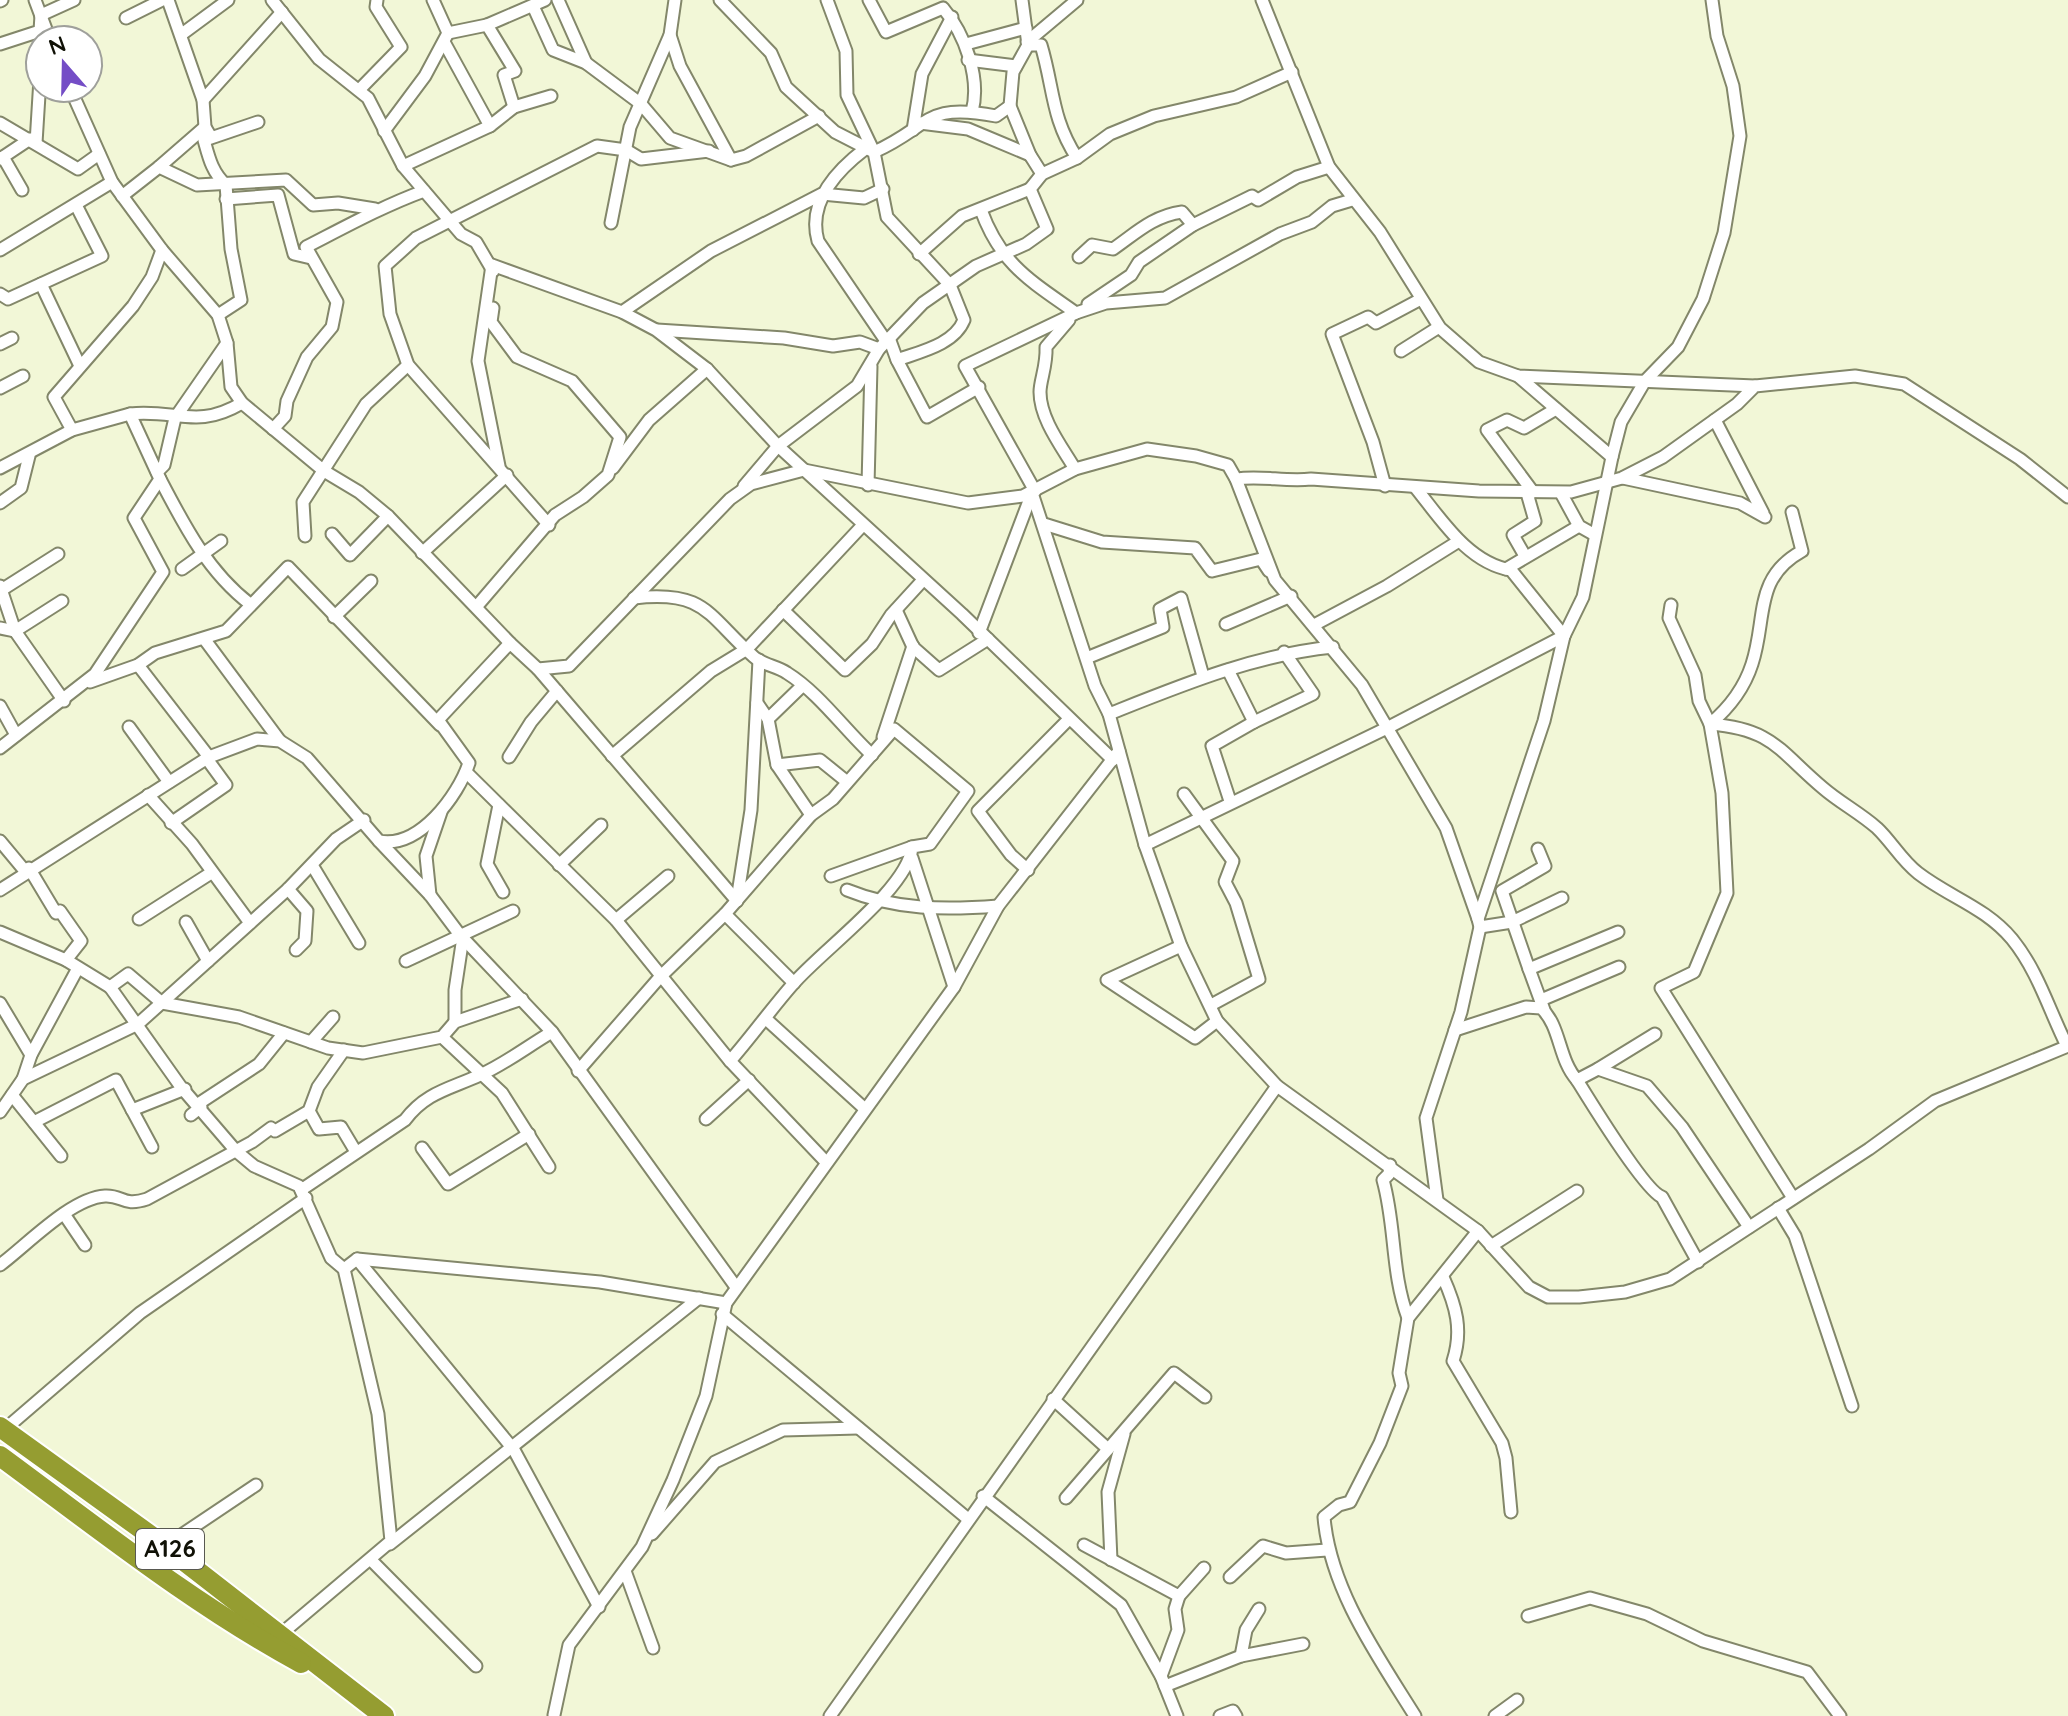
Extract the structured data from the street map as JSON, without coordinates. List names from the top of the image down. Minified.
{"streets":{"highway":["A126"]},"north":"top"}
